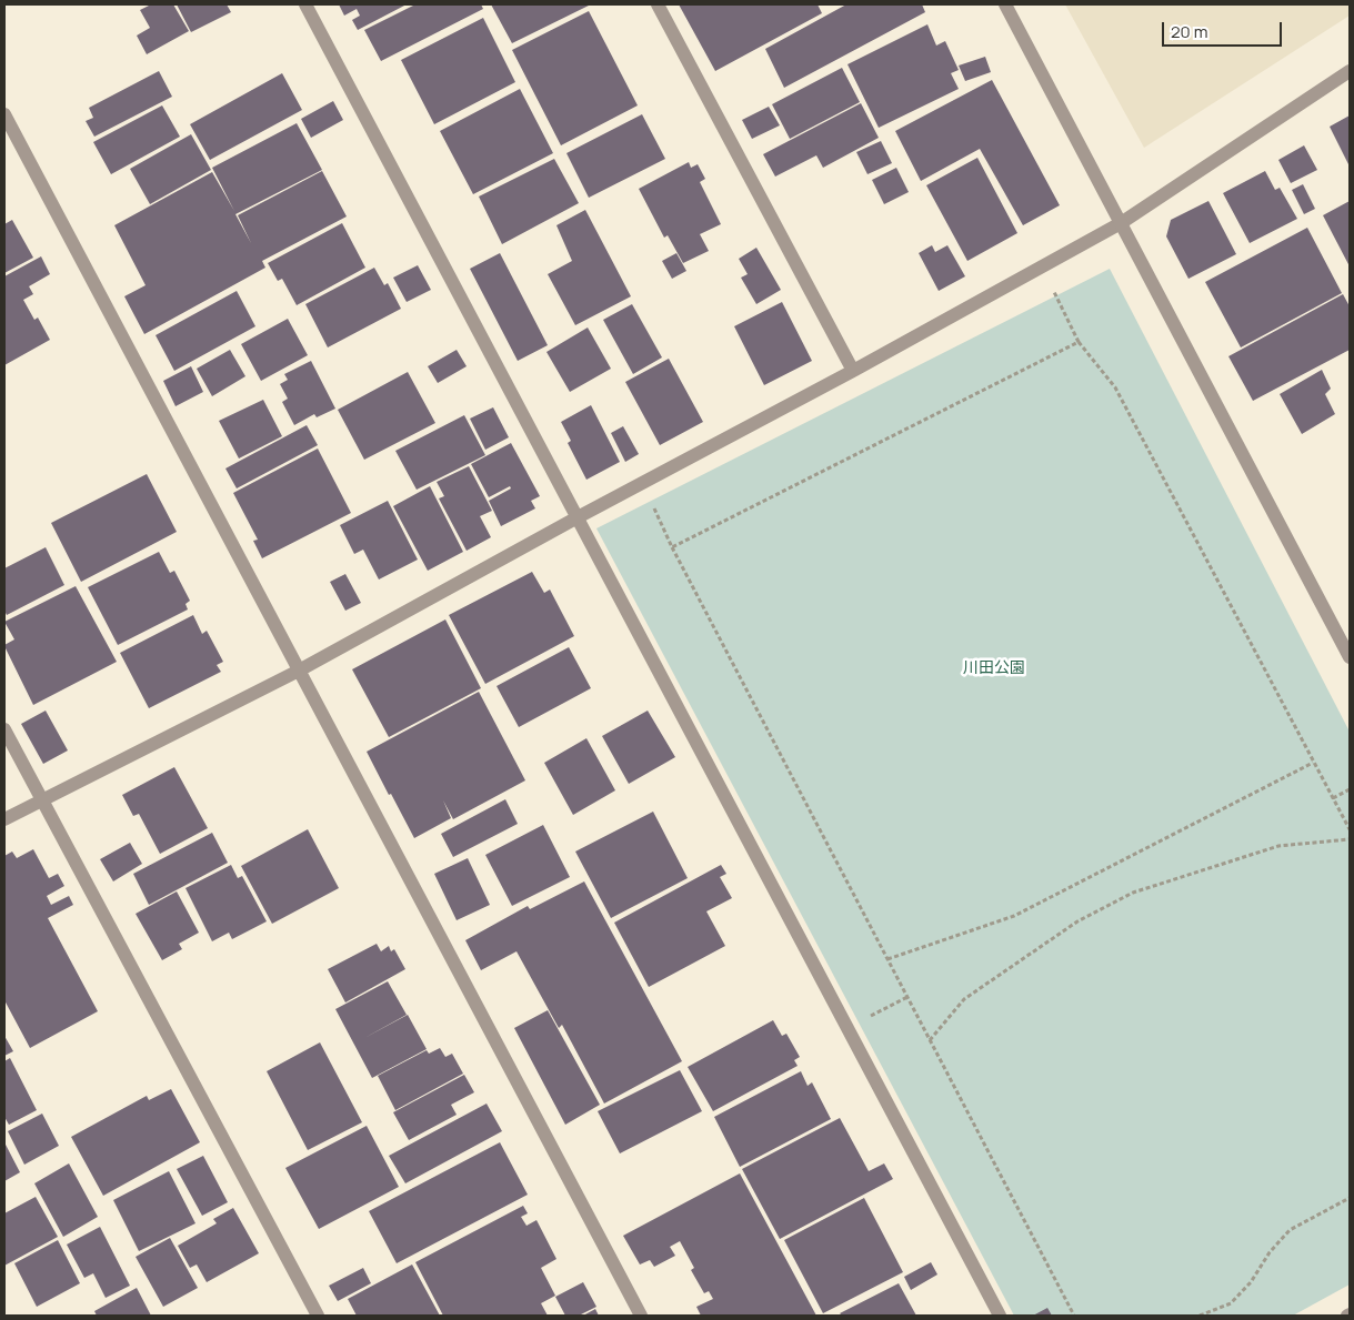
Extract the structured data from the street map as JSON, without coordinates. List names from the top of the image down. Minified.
{"parks":["川田公園"],"scale_bar":"20 m"}
